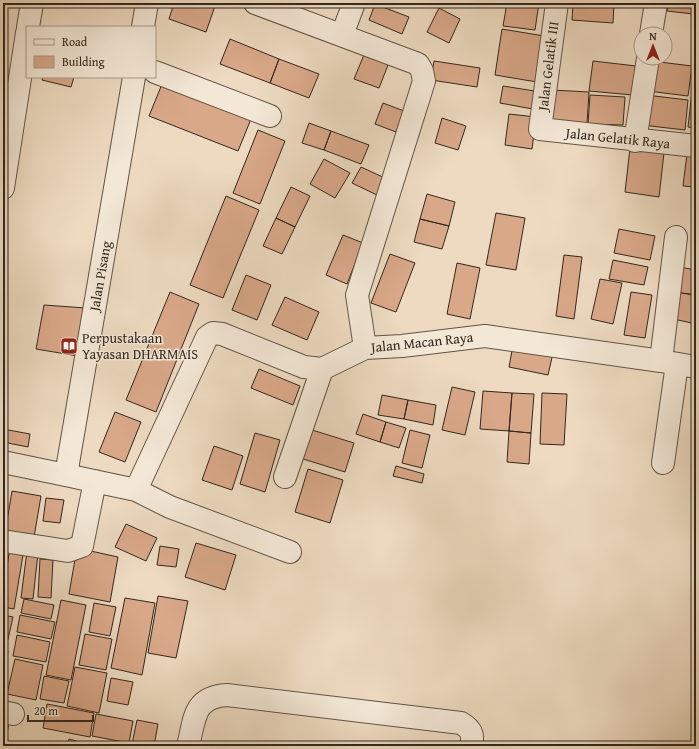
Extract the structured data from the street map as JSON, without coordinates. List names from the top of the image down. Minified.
{"streets":{"street":["Jalan Gelatik III","Jalan Gelatik Raya","Jalan Pisang","Jalan Macan Raya"]},"crossings":[["Jalan Gelatik III","Jalan Gelatik Raya"]],"places":{"library":["Perpustakaan Yayasan DHARMAIS"]},"legend":["Road","Building"],"scale_bar":"20 m","north":"top"}
